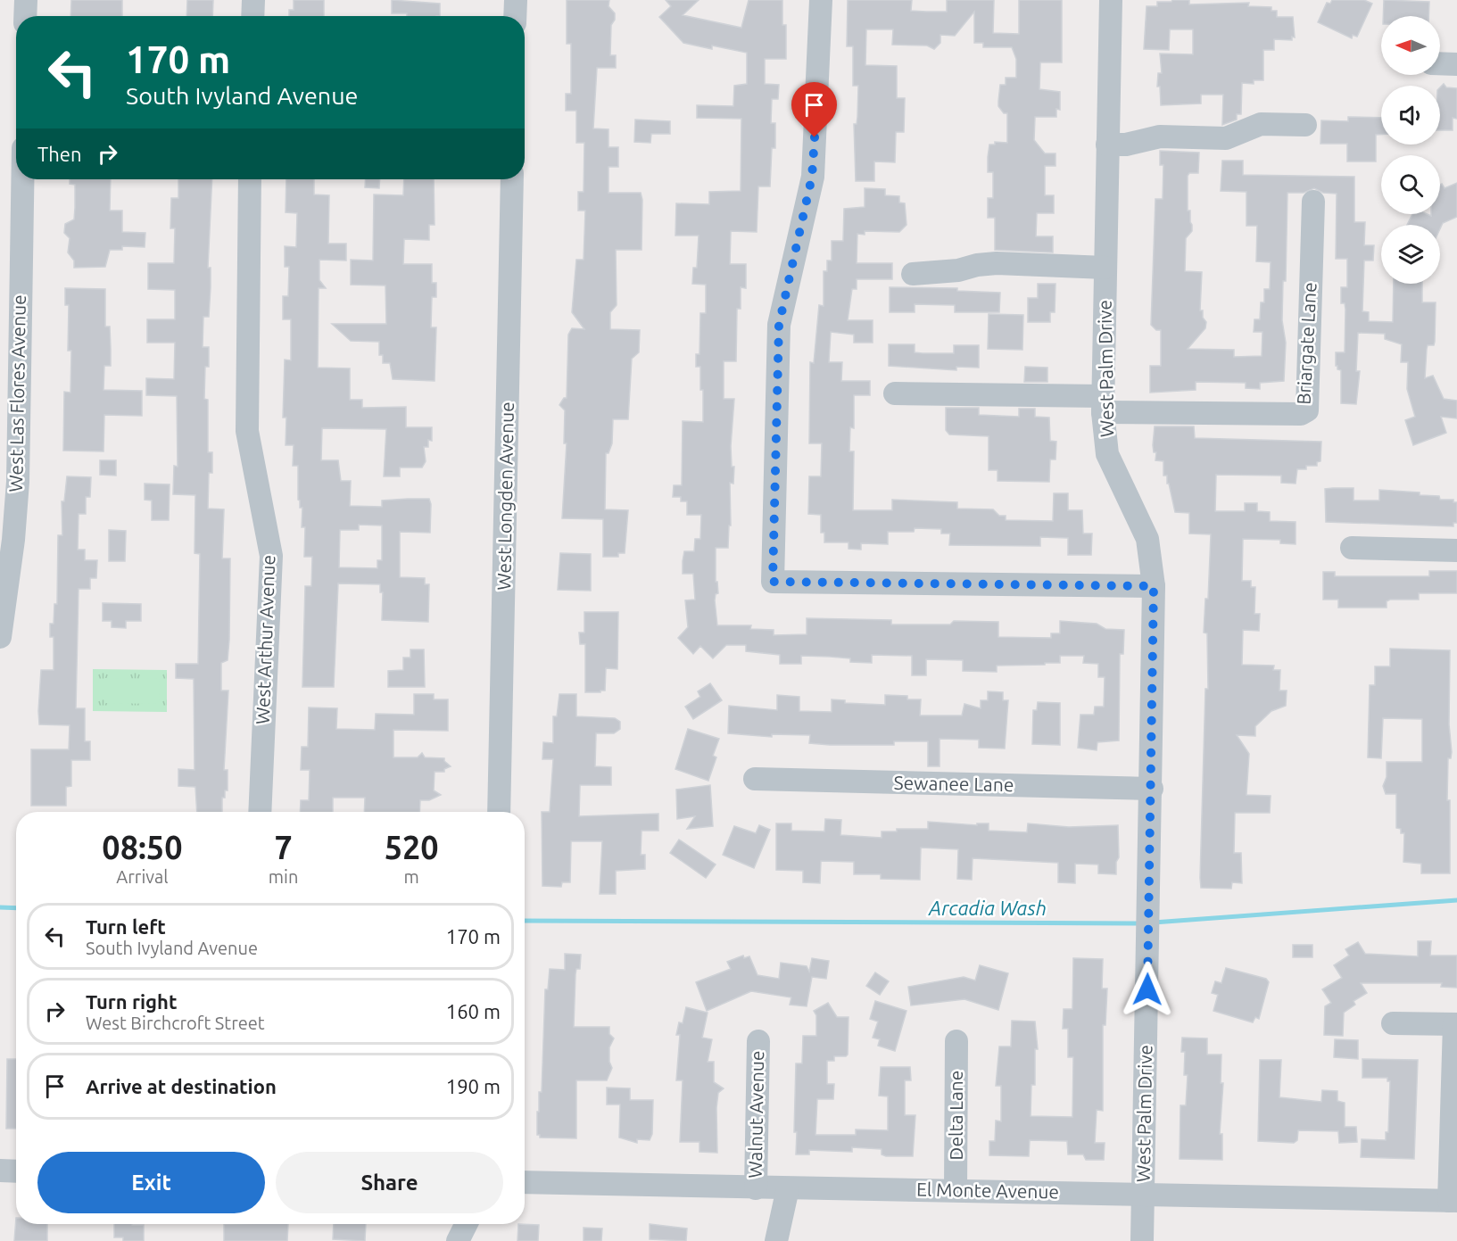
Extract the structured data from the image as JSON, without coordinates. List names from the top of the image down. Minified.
{"streets":{"street":["Briargate Lane","West Palm Drive","West Las Flores Avenue","West Longden Avenue","West Arthur Avenue","Sewanee Lane","Walnut Avenue","Delta Lane","El Monte Avenue"]},"crossings":[["Briargate Lane","West Palm Drive"],["West Palm Drive","Sewanee Lane"],["West Palm Drive","El Monte Avenue"],["Walnut Avenue","El Monte Avenue"],["Delta Lane","El Monte Avenue"]],"water":["Arcadia Wash"],"north":"left","page":{"turn":["170 m","South Ivyland Avenue"],"then":"Then","eta":["08:50","Arrival","7","min","520","m"],"list":[{"name":"Turn left","note":"South Ivyland Avenue","value":"170 m"},{"name":"Turn right","note":"West Birchcroft Street","value":"160 m"},{"name":"Arrive at destination","value":"190 m"}],"buttons":["Exit","Share"]}}
